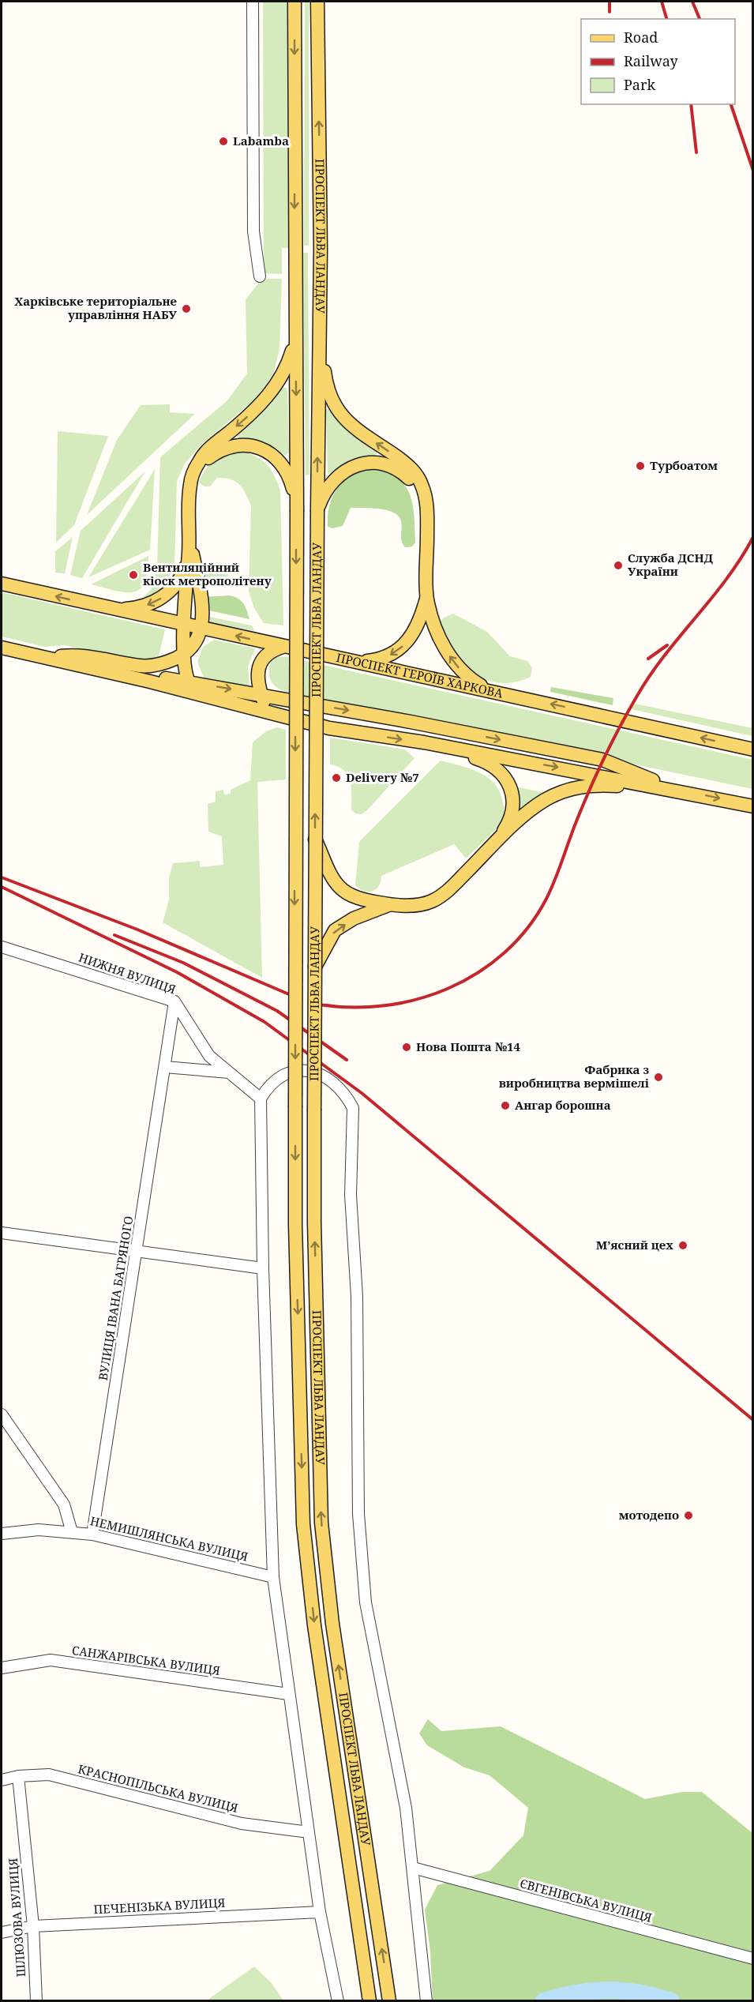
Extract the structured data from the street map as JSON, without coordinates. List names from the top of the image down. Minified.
{"streets":{"main road":["ПРОСПЕКТ ЛЬВА ЛАНДАУ","ПРОСПЕКТ ГЕРОЇВ ХАРКОВА"],"street":["НИЖНЯ ВУЛИЦЯ","ВУЛИЦЯ ІВАНА БАГРЯНОГО","НЕМИШЛЯНСЬКА ВУЛИЦЯ","САНЖАРІВСЬКА ВУЛИЦЯ","КРАСНОПІЛЬСЬКА ВУЛИЦЯ","ЄВГЕНІВСЬКА ВУЛИЦЯ","ПЕЧЕНІЗЬКА ВУЛИЦЯ","ШЛЮЗОВА ВУЛИЦЯ"]},"crossings":[["НИЖНЯ ВУЛИЦЯ","ВУЛИЦЯ ІВАНА БАГРЯНОГО"],["ВУЛИЦЯ ІВАНА БАГРЯНОГО","НЕМИШЛЯНСЬКА ВУЛИЦЯ"],["КРАСНОПІЛЬСЬКА ВУЛИЦЯ","ШЛЮЗОВА ВУЛИЦЯ"],["ПЕЧЕНІЗЬКА ВУЛИЦЯ","ШЛЮЗОВА ВУЛИЦЯ"]],"places":["Labamba","Харківське територіальне управління НАБУ","Турбоатом","Служба ДСНД України","Вентиляційний кіоск метрополітену","Delivery №7","Нова Пошта №14","Фабрика з виробництва вермішелі","Ангар борошна","М’ясний цех","мотодепо"],"legend":["Road","Railway","Park"]}
